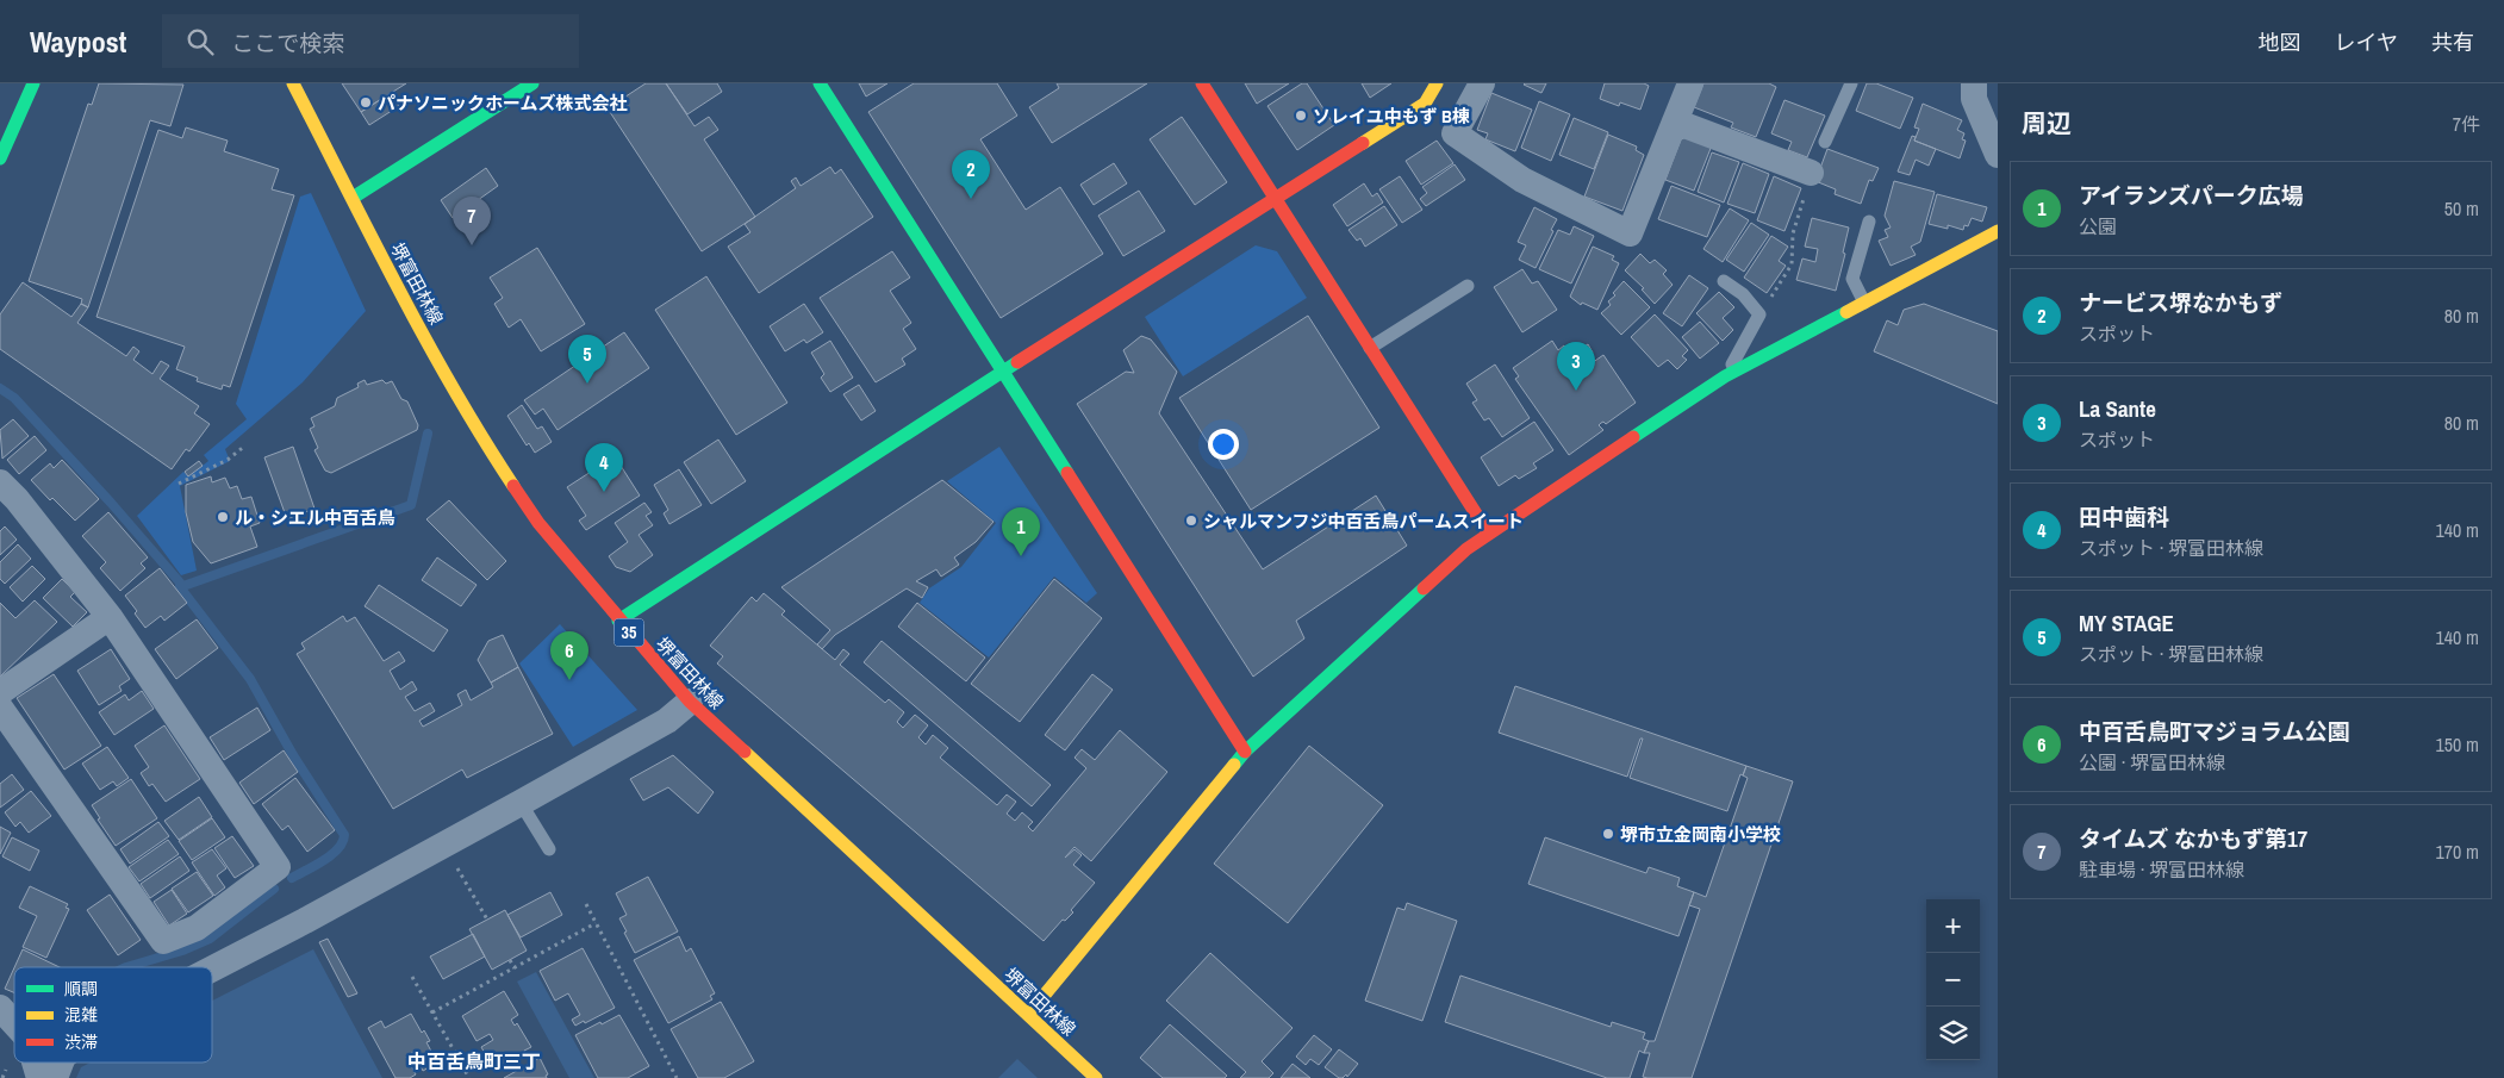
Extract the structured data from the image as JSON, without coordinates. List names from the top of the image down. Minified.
{"streets":{"street":["堺富田林線","35"]},"districts":["中百舌鳥町三丁"],"places":["パナソニックホームズ株式会社","ソレイユ中もず B棟","ル・シエル中百舌鳥","シャルマンフジ中百舌鳥パームスイート","堺市立金岡南小学校"],"legend":["順調","混雑","渋滞"],"page":{"header":"Waypost","search":"ここで検索","nav":["地図","レイヤ","共有"],"heading":["周辺","7件"],"pins":["2","7","5","3","4","1","6"],"list":[{"mark":"1","name":"アイランズパーク広場","note":"公園","value":"50 m"},{"mark":"2","name":"ナービス堺なかもず","note":"スポット","value":"80 m"},{"mark":"3","name":"La Sante","note":"スポット","value":"80 m"},{"mark":"4","name":"田中歯科","note":"スポット · 堺富田林線","value":"140 m"},{"mark":"5","name":"MY STAGE","note":"スポット · 堺富田林線","value":"140 m"},{"mark":"6","name":"中百舌鳥町マジョラム公園","note":"公園 · 堺富田林線","value":"150 m"},{"mark":"7","name":"タイムズ なかもず第17","note":"駐車場 · 堺富田林線","value":"170 m"}],"map_buttons":["+","−"]}}
